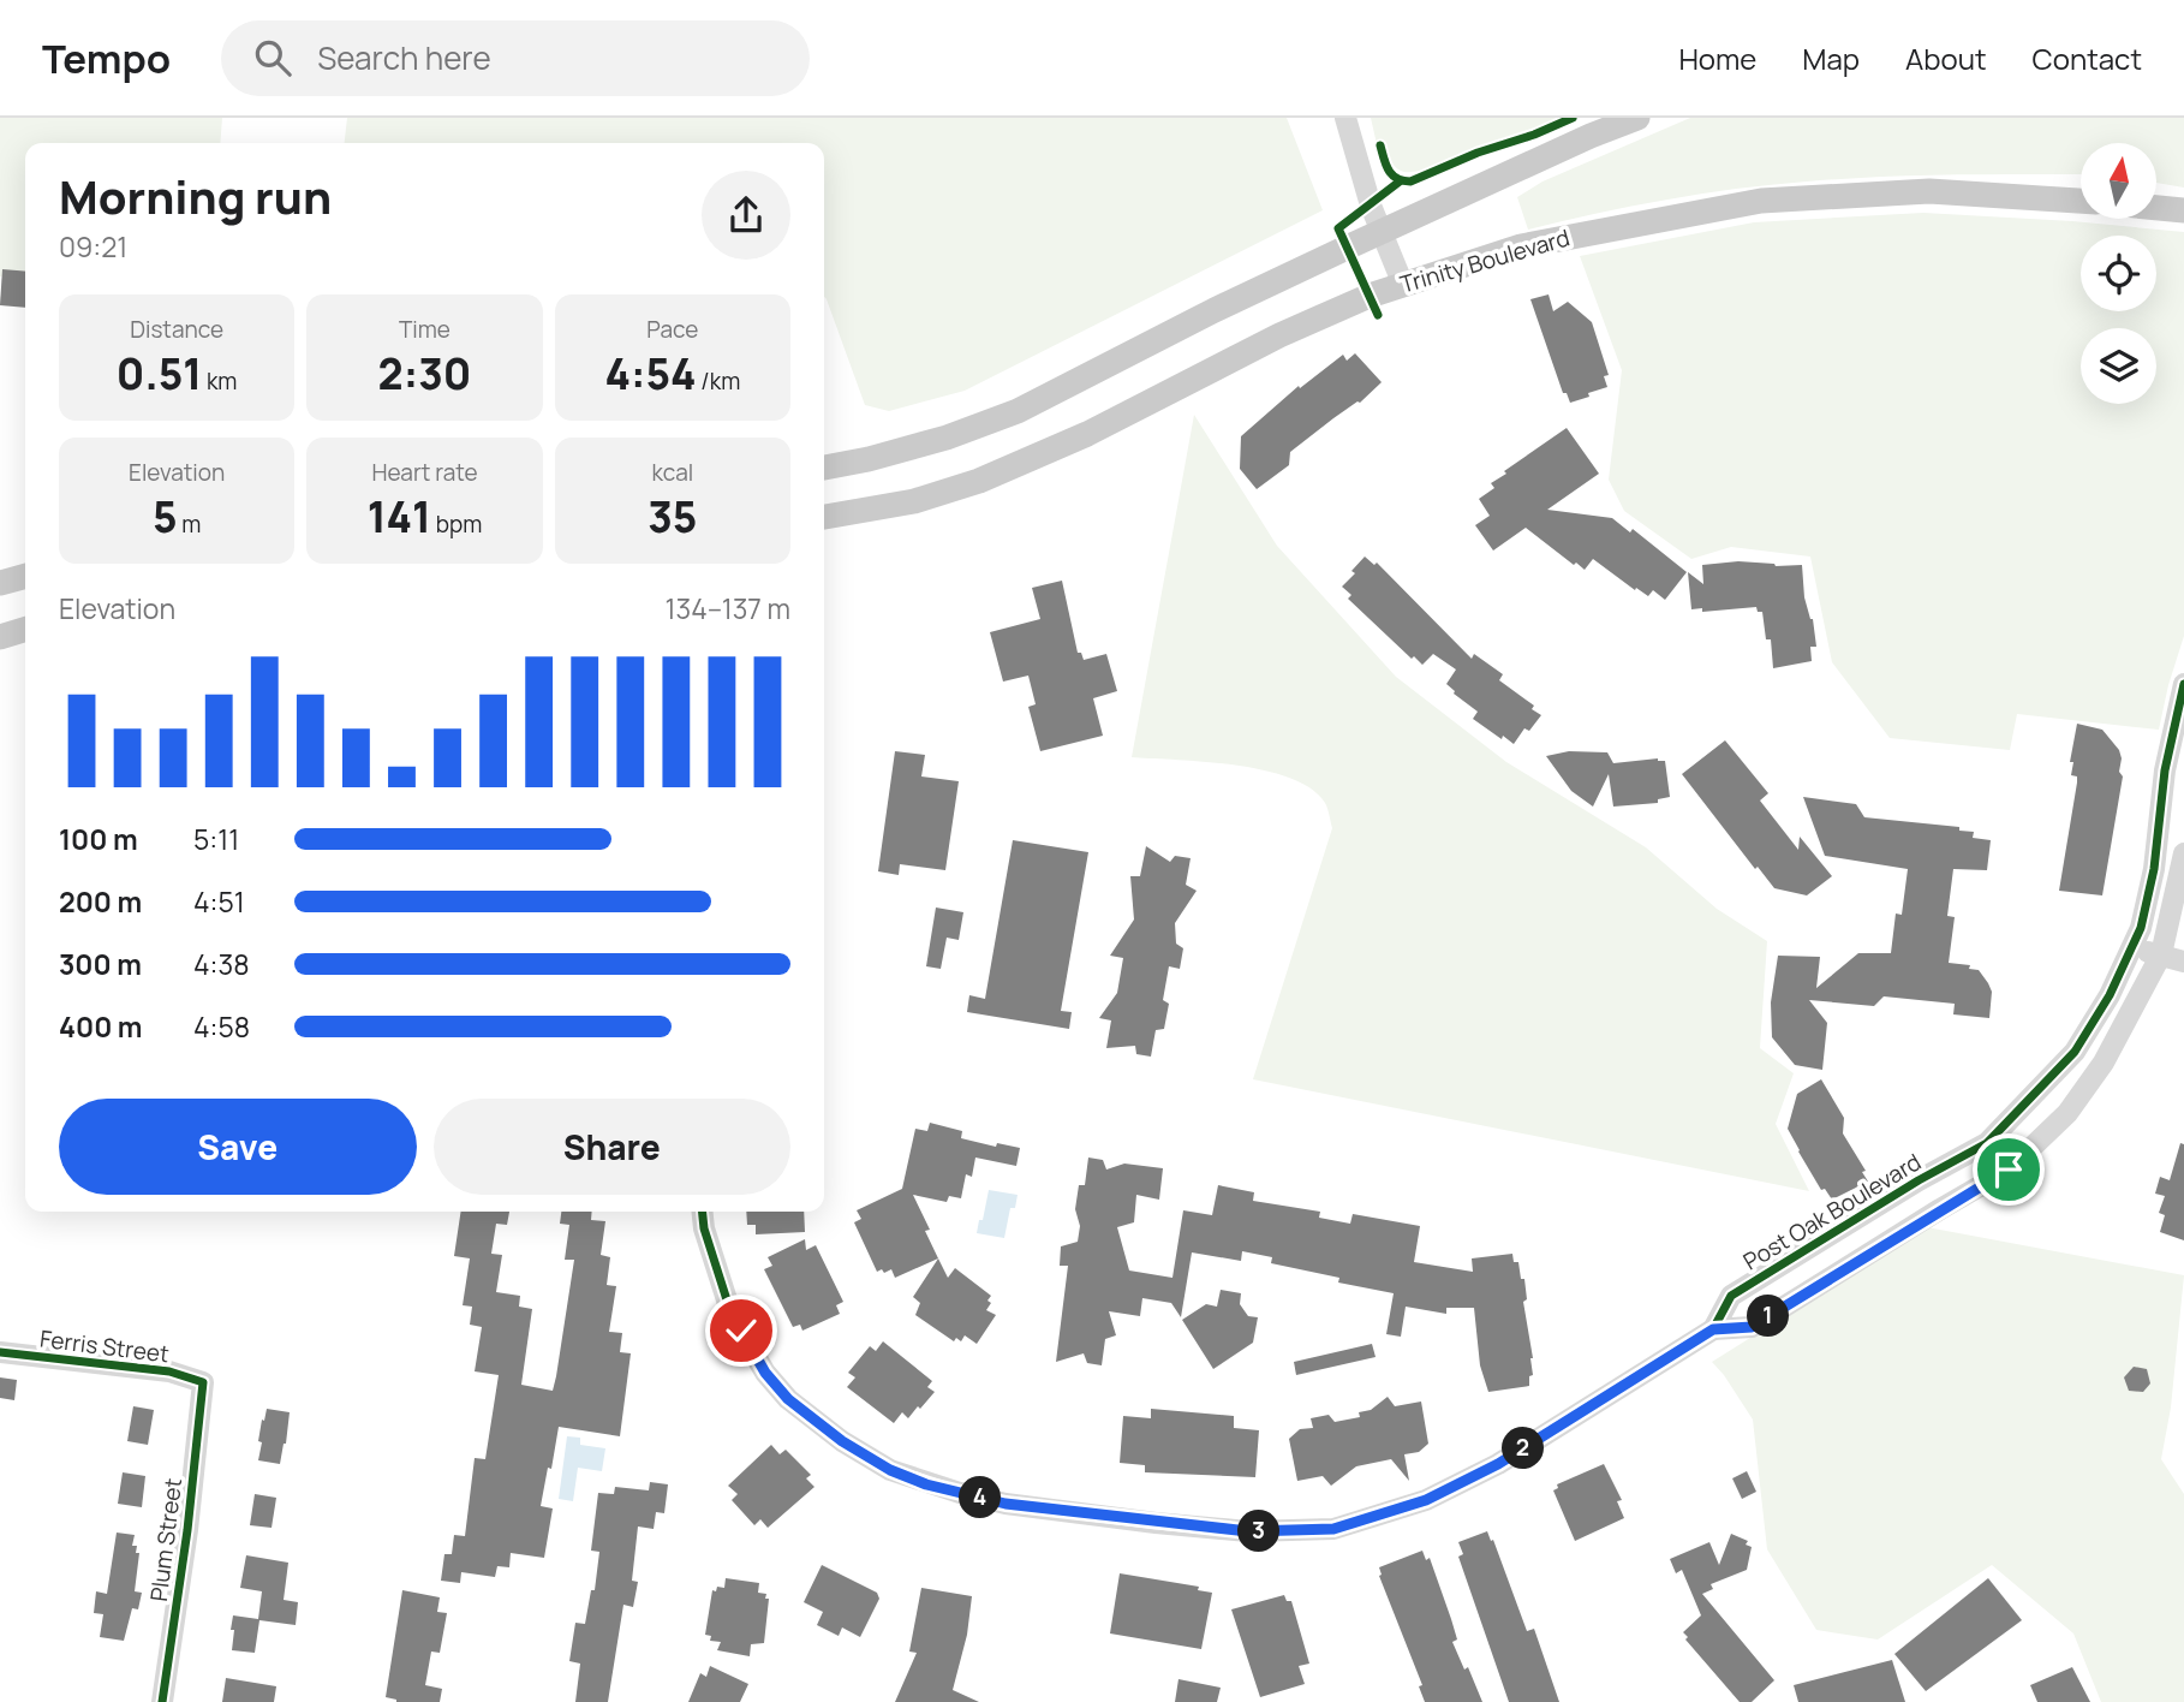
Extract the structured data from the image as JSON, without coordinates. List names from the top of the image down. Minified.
{"streets":{"main road":["Trinity Boulevard"],"street":["Post Oak Boulevard","Ferris Street","Plum Street"]},"crossings":[["Ferris Street","Plum Street"]],"north":"top","page":{"header":"Tempo","search":"Search here","nav":["Home","Map","About","Contact"],"heading":["Morning run","09:21"],"stats":[["Distance","0.51 km"],["Time","2:30"],["Pace","4:54 /km"],["Elevation","5 m"],["Heart rate","141 bpm"],["kcal","35"]],"chart":["Elevation","134–137 m"],"list":[{"name":"100 m","note":"5:11"},{"name":"200 m","note":"4:51"},{"name":"300 m","note":"4:38"},{"name":"400 m","note":"4:58"}],"buttons":["Save","Share"],"pins":["1","2","4","3"]}}
